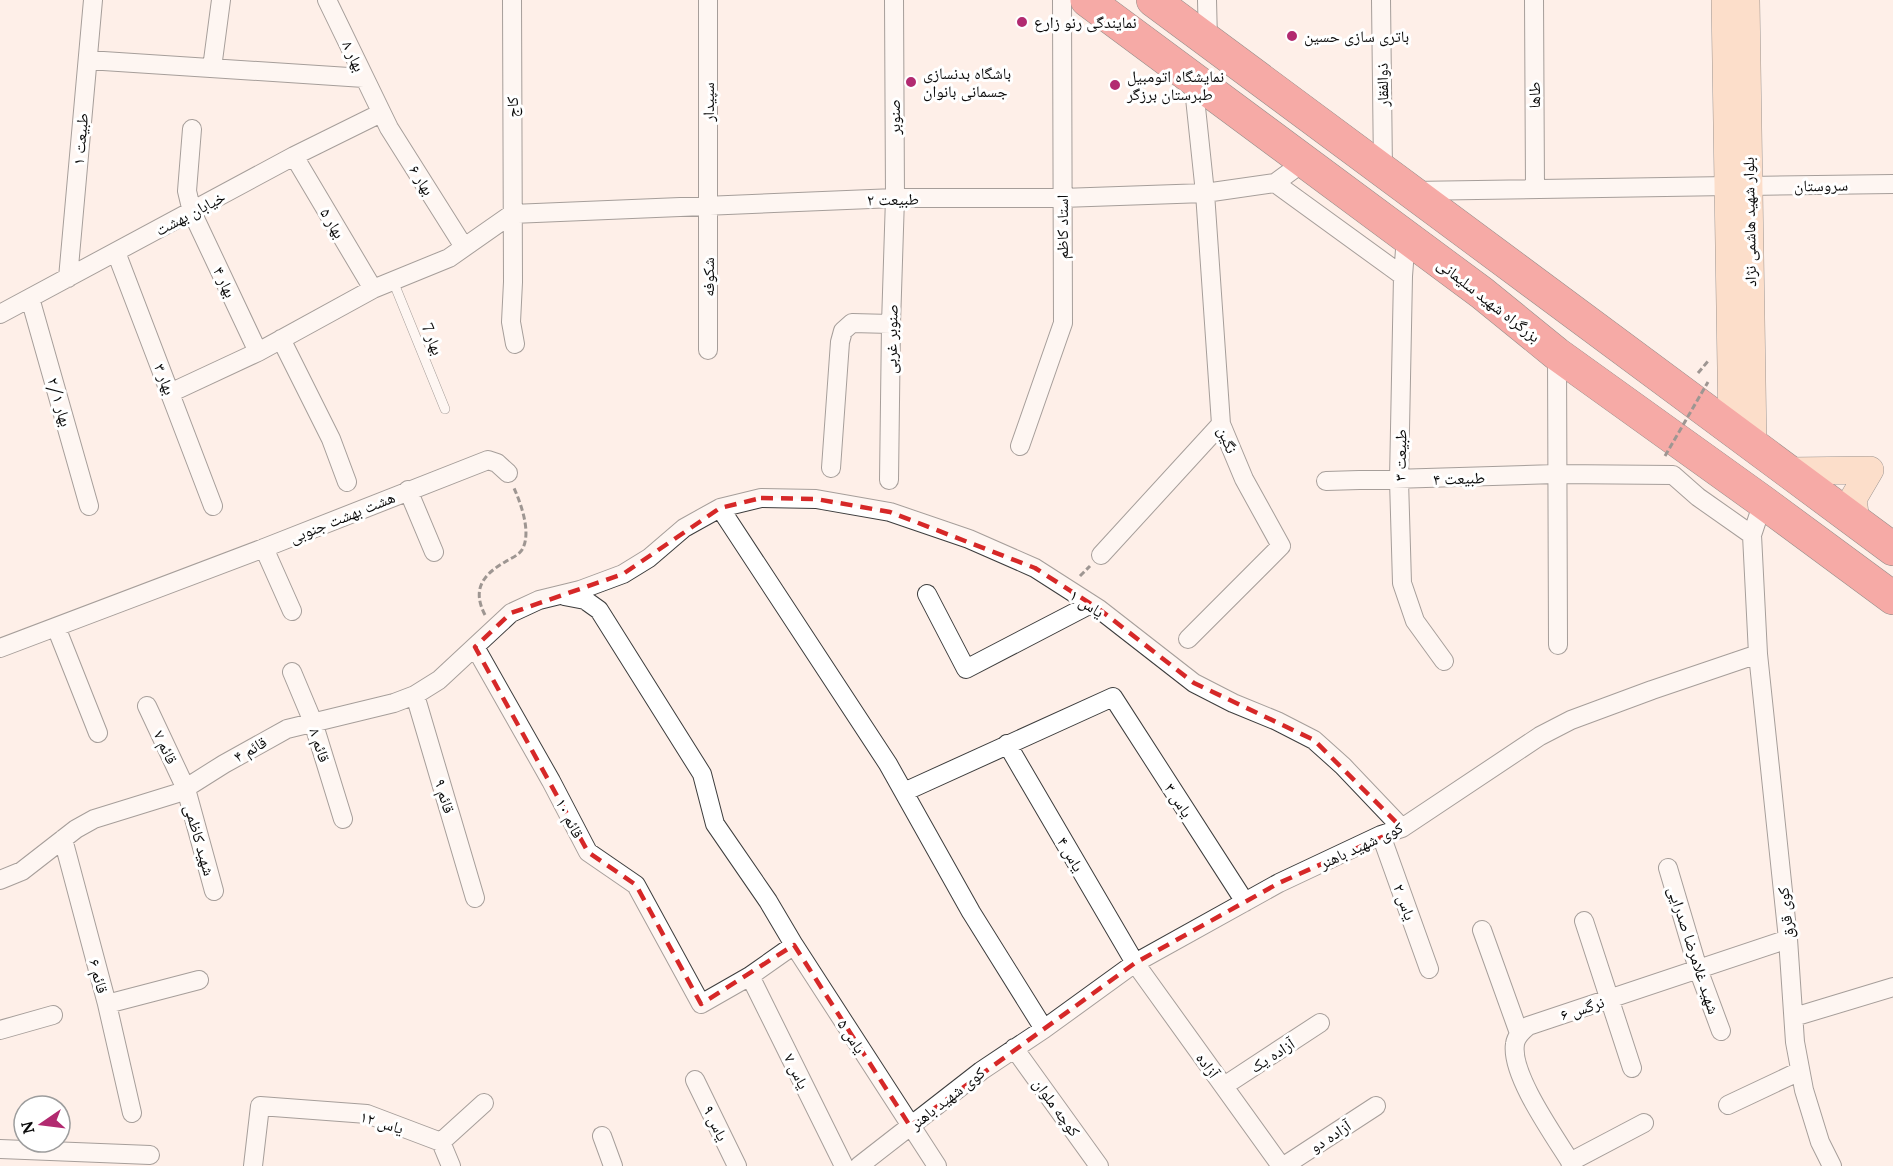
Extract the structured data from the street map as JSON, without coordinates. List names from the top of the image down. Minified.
{"streets":{"highway":["بزرگراه شهید سلیمانی"],"main road":["بلوار شهید هاشمی نژاد"],"street":["بهار ۸","ذوالفقار","طاها","سپیدار","کاج","صنوبر","طبیعت ۱","بهار ۶","سروستان","طبیعت ۲","خیابان بهشت","بهار ۵","استاد کاظم","شکوفه","بهار ۴","صنوبر غربی","بهار ۳","بهار ۲/۱","نگین","طبیعت ٣","طبیعت ۴","هشت بهشت جنوبی","یاس ۱","قائم ۸","قائم ۷","قائم ۴","قائم ۹","یاس ۳","قائم ۱۰","شهید کاظمی","کوی شهید باهنر","یاس ۴","یاس ۲","کوی قرق","شهید غلامرضا صدرایی","قائم ۶","نرگس ۶","یاس ۵","آزاده یک","آزاده","یاس ۷","کوچه ملوان","یاس ۱۲","یاس ۹","آزاده دو"],"lane":["بهار 7"]},"crossings":[["بهار ۸","بهار ۶"],["بهار ۸","خیابان بهشت"],["طاها","سروستان"],["سپیدار","طبیعت ۲"],["سپیدار","شکوفه"],["کاج","طبیعت ۲"],["صنوبر","طبیعت ۲"],["صنوبر","صنوبر غربی"],["طبیعت ۱","خیابان بهشت"],["بهار ۶","خیابان بهشت"],["سروستان","بلوار شهید هاشمی نژاد"],["طبیعت ۲","استاد کاظم"],["طبیعت ۲","شکوفه"],["طبیعت ۲","صنوبر غربی"],["طبیعت ۲","نگین"],["خیابان بهشت","بهار ۵"],["خیابان بهشت","بهار ۴"],["خیابان بهشت","بهار ۳"],["خیابان بهشت","بهار ۲/۱"],["بزرگراه شهید سلیمانی","نگین"],["بزرگراه شهید سلیمانی","طبیعت ٣"],["طبیعت ٣","طبیعت ۴"],["یاس ۱","قائم ۴"],["یاس ۱","کوی شهید باهنر"],["یاس ۱","یاس ۵"],["قائم ۸","قائم ۴"],["قائم ۷","قائم ۴"],["قائم ۷","شهید کاظمی"],["قائم ۴","قائم ۹"],["قائم ۴","قائم ۱۰"],["قائم ۴","شهید کاظمی"],["قائم ۴","قائم ۶"],["قائم ۴","یاس ۵"],["یاس ۳","کوی شهید باهنر"],["یاس ۳","یاس ۴"],["قائم ۱۰","یاس ۷"],["کوی شهید باهنر","یاس ۴"],["کوی شهید باهنر","یاس ۲"],["کوی شهید باهنر","کوی قرق"],["کوی شهید باهنر","یاس ۵"],["کوی شهید باهنر","آزاده"],["کوی شهید باهنر","کوچه ملوان"],["یاس ۴","آزاده"],["کوی قرق","نرگس ۶"],["شهید غلامرضا صدرایی","نرگس ۶"],["آزاده یک","آزاده"],["آزاده","آزاده دو"]],"places":["نمایندگی رنو زارع","باتری سازی حسین","باشگاه بدنسازی جسمانی بانوان","نمایشگاه اتومبیل طبرستان برزگر"],"north":"left"}
